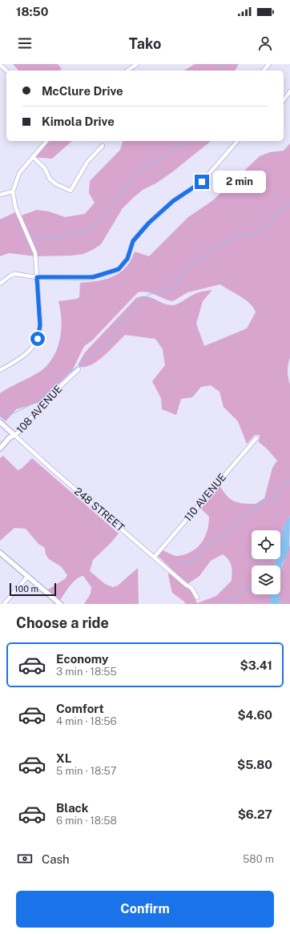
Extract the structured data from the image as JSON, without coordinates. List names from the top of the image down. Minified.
{"streets":{"main road":["108 AVENUE","248 STREET"],"street":["110 AVENUE"]},"crossings":[["108 AVENUE","248 STREET"],["110 AVENUE","248 STREET"]],"scale_bar":"100 m","page":{"status":"18:50","header":"Tako","banner":["McClure Drive","Kimola Drive"],"bubble":"2 min","scale":"100 m","heading":"Choose a ride","list":[{"name":"Economy","note":"3 min · 18:55","value":"$3.41"},{"name":"Comfort","note":"4 min · 18:56","value":"$4.60"},{"name":"XL","note":"5 min · 18:57","value":"$5.80"},{"name":"Black","note":"6 min · 18:58","value":"$6.27"}],"pay":["Cash","580 m"],"buttons":"Confirm"}}
